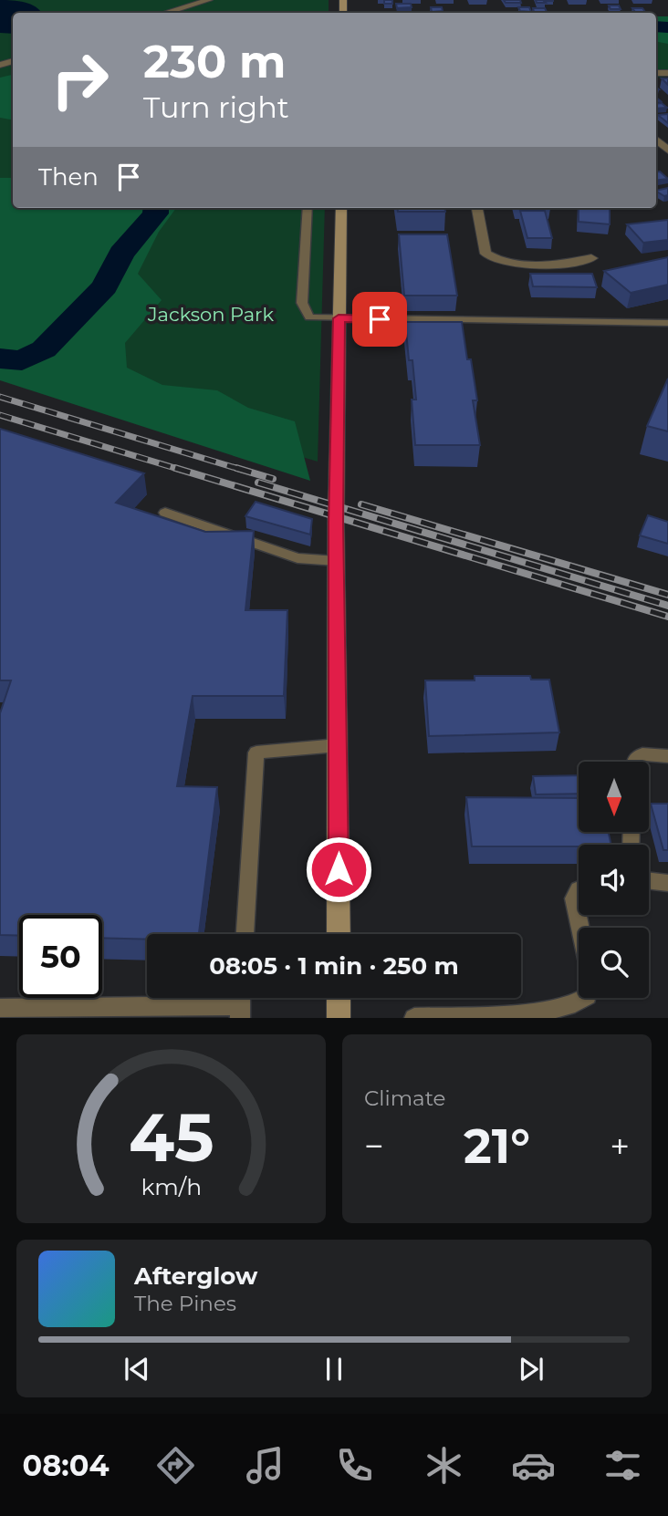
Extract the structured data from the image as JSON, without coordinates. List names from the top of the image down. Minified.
{"parks":["Jackson Park"],"north":"bottom","page":{"turn":["230 m","Turn right"],"then":"Then","limit":"50","trip":"08:05 · 1 min · 250 m","tile":"Climate","heat":["−","21°","+"],"song":["Afterglow","The Pines"],"tabs":"08:04","gauge":["45","km/h"]}}
